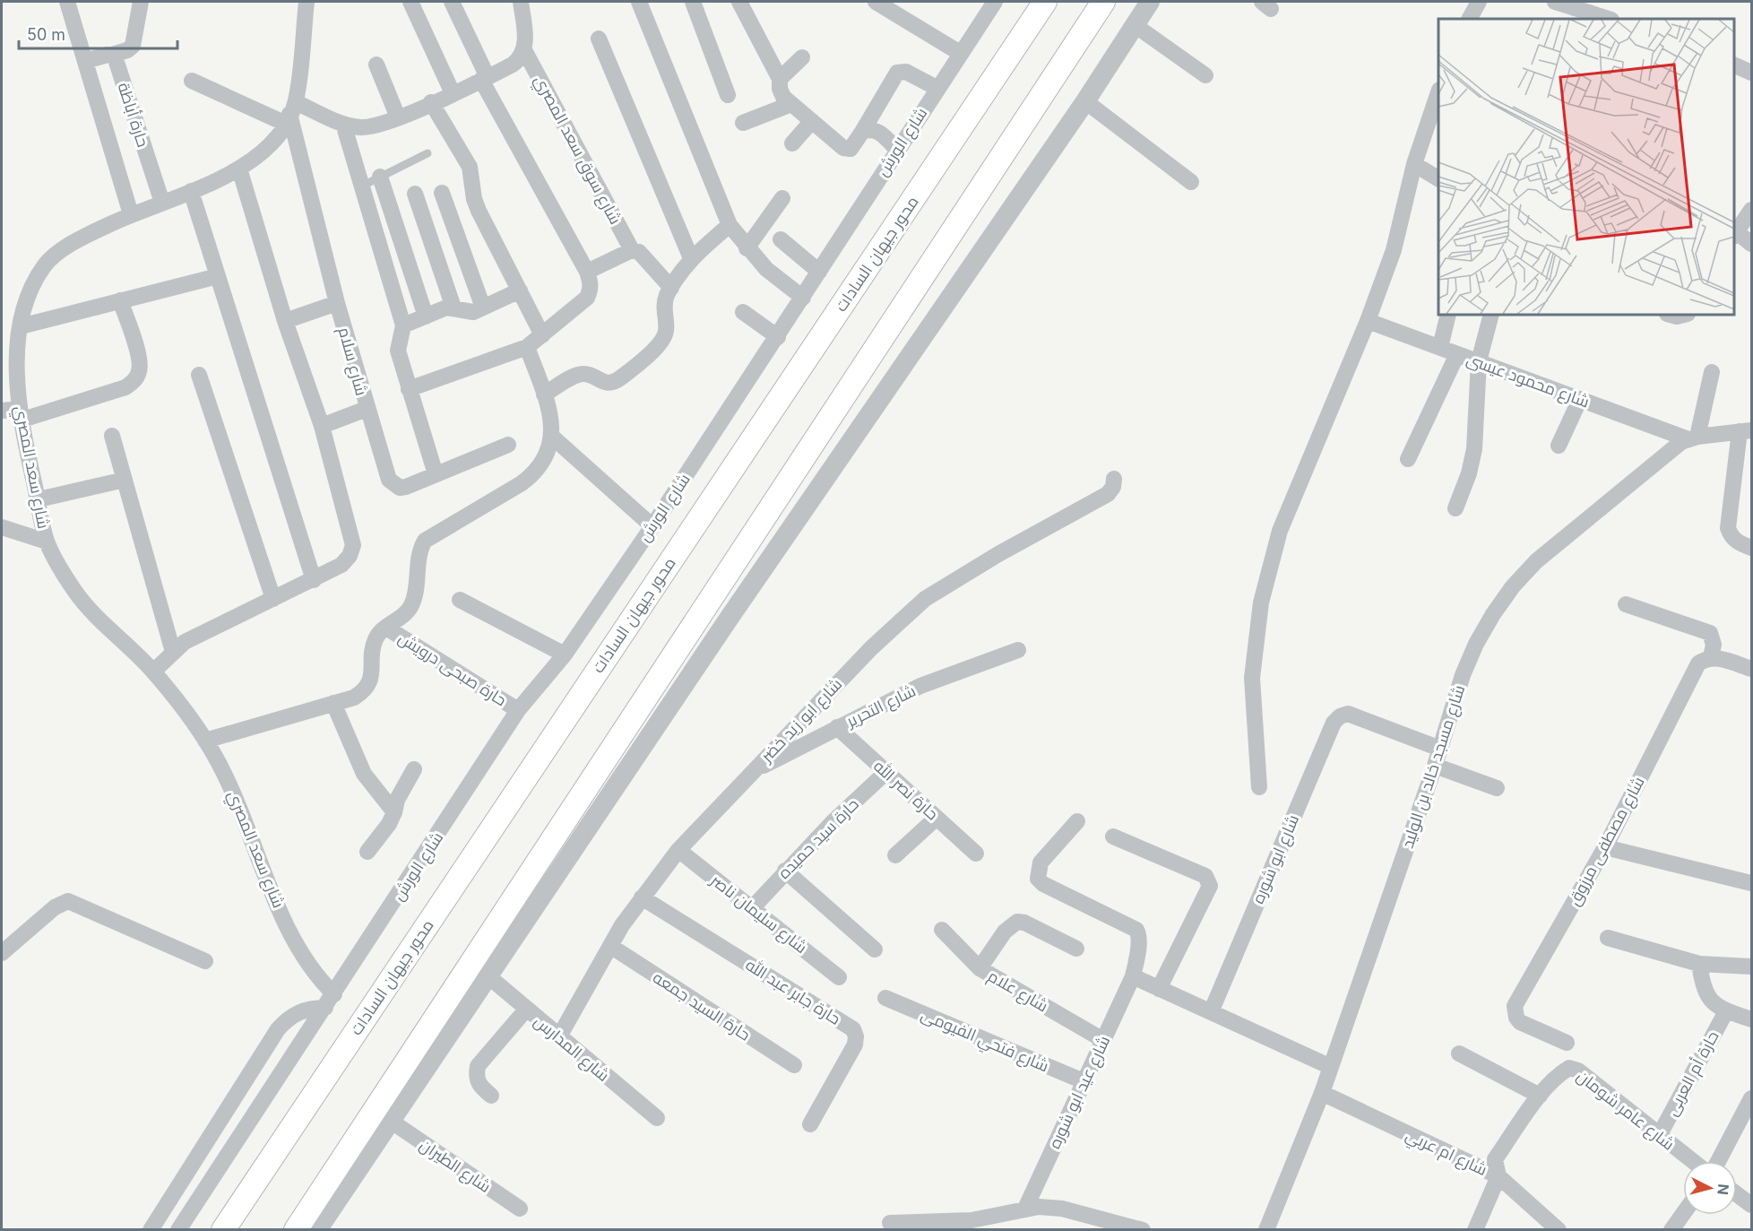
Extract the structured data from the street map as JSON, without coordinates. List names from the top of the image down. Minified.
{"streets":{"main road":["محور جيهان السادات"],"street":["حارة أباظة","شارع الورش","شارع سوق سعد المصري","شارع سلام","شارع محمود عيسى","شارع سعد المصري","حارة صبحى درويش","شارع التحرير","شارع ابو زيد خضر","شارع مسجد خالد بن الوليد","حارة نصر الله","حارة سيد حميده","شارع مصطفى مرزوق","شارع ابو شوره","شارع سليمان ناصر","شارع علام","حارة جابر عبد الله","حارة السيد جمعه","شارع فتحي الفيومى","شارع المدارس","حارة أم العربى","شارع عيد ابو شوره","شارع عامر شومان","شارع ام عربي","شارع الطيران"]},"crossings":[["حارة أباظة","شارع سعد المصري"],["شارع الورش","شارع سعد المصري"],["شارع الورش","حارة صبحى درويش"],["شارع سلام","شارع سعد المصري"],["شارع محمود عيسى","شارع مسجد خالد بن الوليد"],["شارع التحرير","شارع ابو زيد خضر"],["شارع التحرير","حارة نصر الله"],["شارع ابو زيد خضر","شارع سليمان ناصر"],["شارع ابو زيد خضر","حارة جابر عبد الله"],["شارع ابو زيد خضر","حارة السيد جمعه"],["شارع ابو زيد خضر","شارع المدارس"],["شارع مسجد خالد بن الوليد","شارع ابو شوره"],["شارع مسجد خالد بن الوليد","شارع ام عربي"],["حارة نصر الله","حارة سيد حميده"],["حارة سيد حميده","شارع سليمان ناصر"],["شارع علام","شارع عيد ابو شوره"],["شارع فتحي الفيومى","شارع عيد ابو شوره"],["حارة أم العربى","شارع عامر شومان"]],"scale_bar":"50 m","north":"right"}
